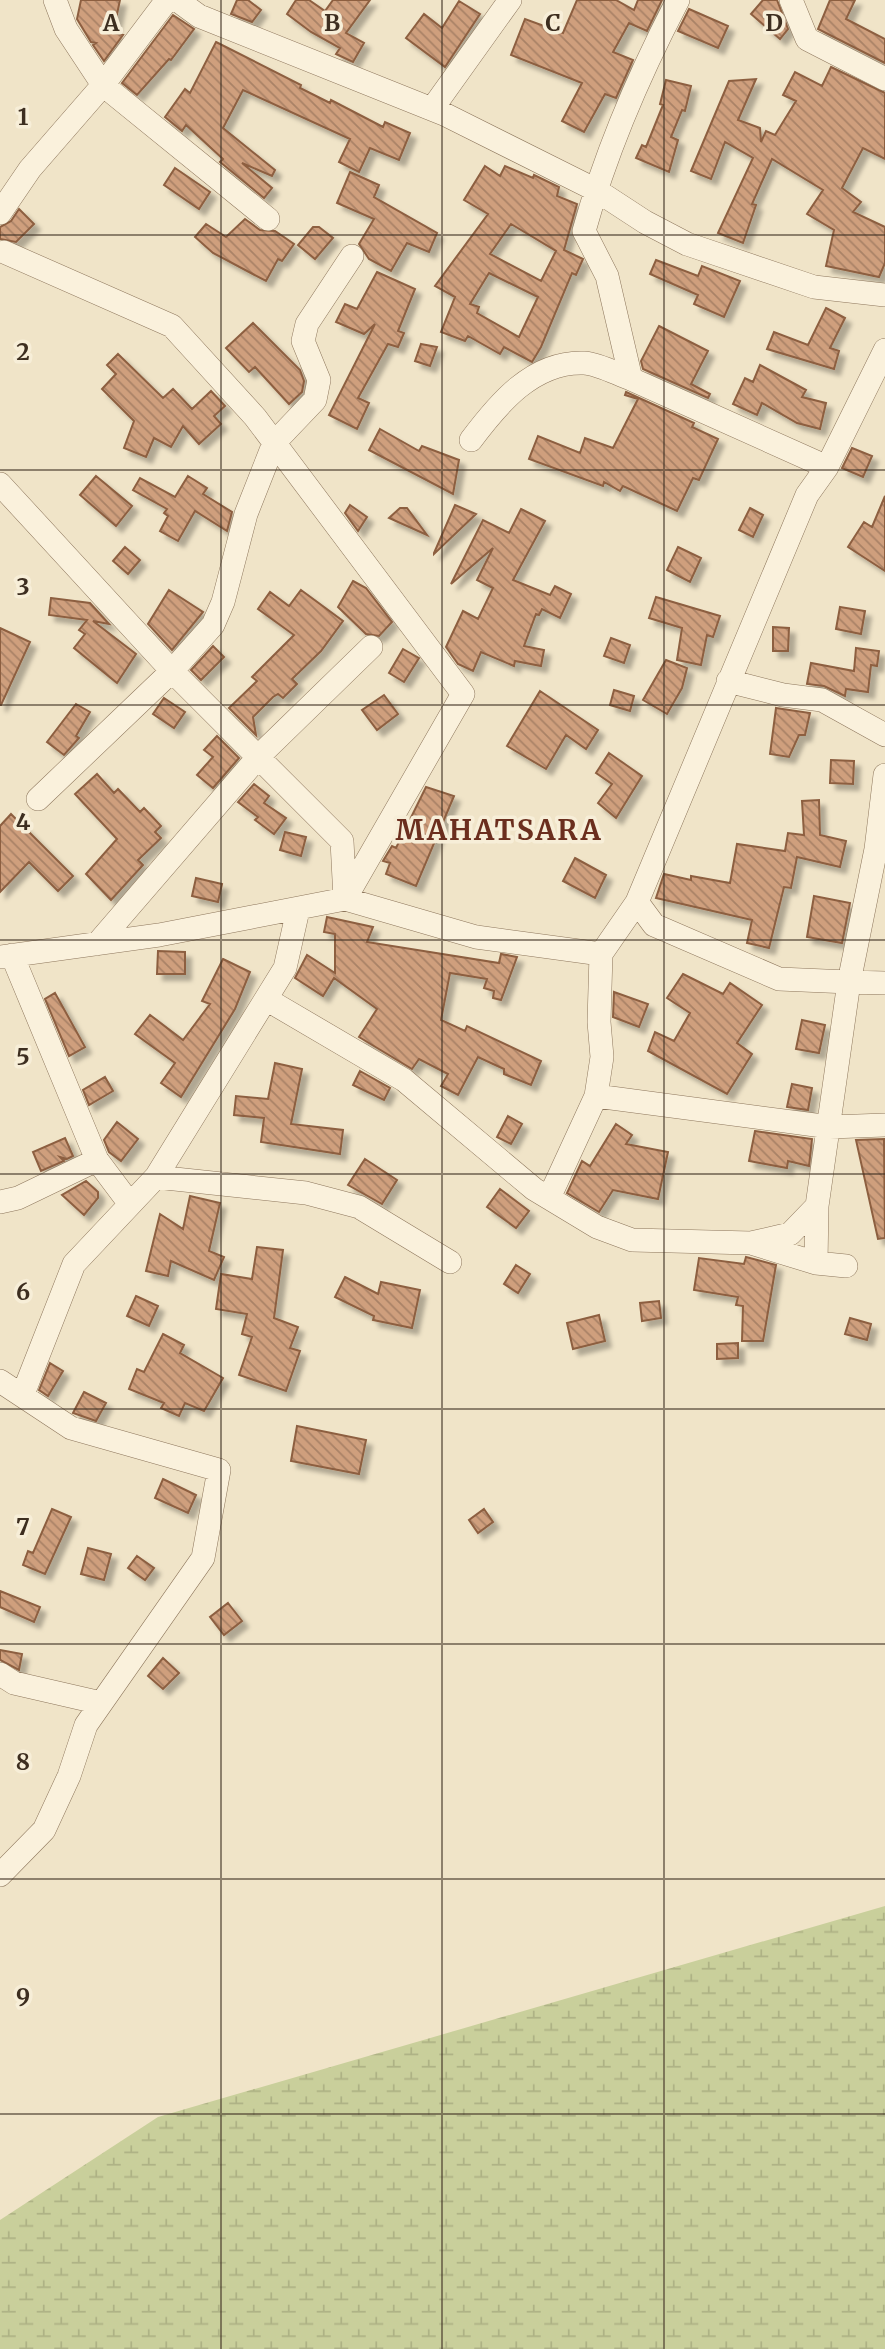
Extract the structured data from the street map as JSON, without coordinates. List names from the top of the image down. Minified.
{"districts":["MAHATSARA"],"grid":{"columns":["A","B","C","D"],"rows":["1","2","3","4","5","6","7","8","9"]}}
